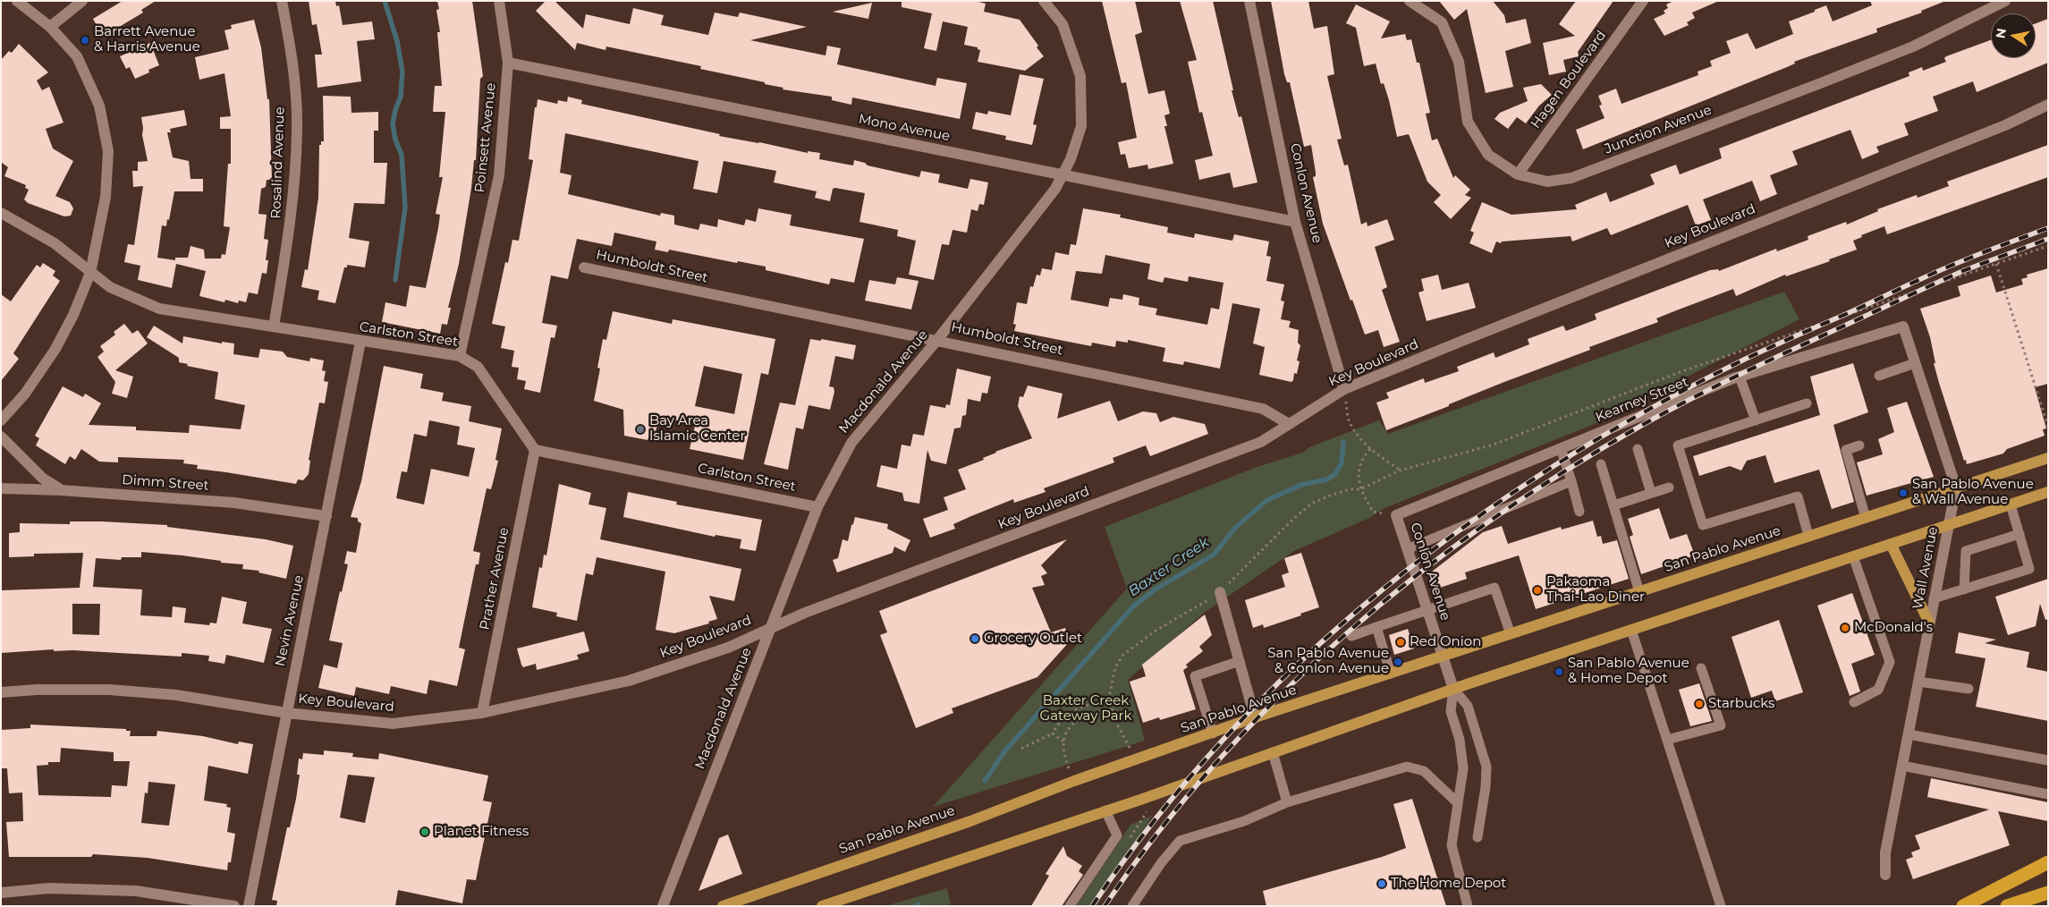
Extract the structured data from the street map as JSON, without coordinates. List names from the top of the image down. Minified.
{"streets":{"main road":["San Pablo Avenue"],"street":["Hagen Boulevard","Mono Avenue","Junction Avenue","Poinsett Avenue","Rosalind Avenue","Conlon Avenue","Key Boulevard","Humboldt Street","Carlston Street","Macdonald Avenue","Kearney Street","Dimm Street","Wall Avenue","Prather Avenue","Nevin Avenue"]},"crossings":[["Hagen Boulevard","Junction Avenue"],["Mono Avenue","Poinsett Avenue"],["Mono Avenue","Conlon Avenue"],["Mono Avenue","Macdonald Avenue"],["Poinsett Avenue","Carlston Street"],["Rosalind Avenue","Carlston Street"],["Conlon Avenue","Key Boulevard"],["Conlon Avenue","Kearney Street"],["Conlon Avenue","San Pablo Avenue"],["Key Boulevard","Humboldt Street"],["Key Boulevard","Macdonald Avenue"],["Key Boulevard","Prather Avenue"],["Key Boulevard","Nevin Avenue"],["Humboldt Street","Macdonald Avenue"],["Carlston Street","Macdonald Avenue"],["Carlston Street","Prather Avenue"],["Carlston Street","Nevin Avenue"],["Kearney Street","Wall Avenue"],["Dimm Street","Nevin Avenue"],["San Pablo Avenue","Wall Avenue"]],"water":["Baxter Creek"],"parks":["Baxter Creek Gateway Park"],"places":["Barrett Avenue & Harris Avenue","Bay Area Islamic Center","San Pablo Avenue & Wall Avenue","Pakaoma Thai-Lao Diner","McDonald's","Grocery Outlet","Red Onion","San Pablo Avenue & Conlon Avenue","San Pablo Avenue & Home Depot","Starbucks","Planet Fitness","The Home Depot"],"north":"left"}
